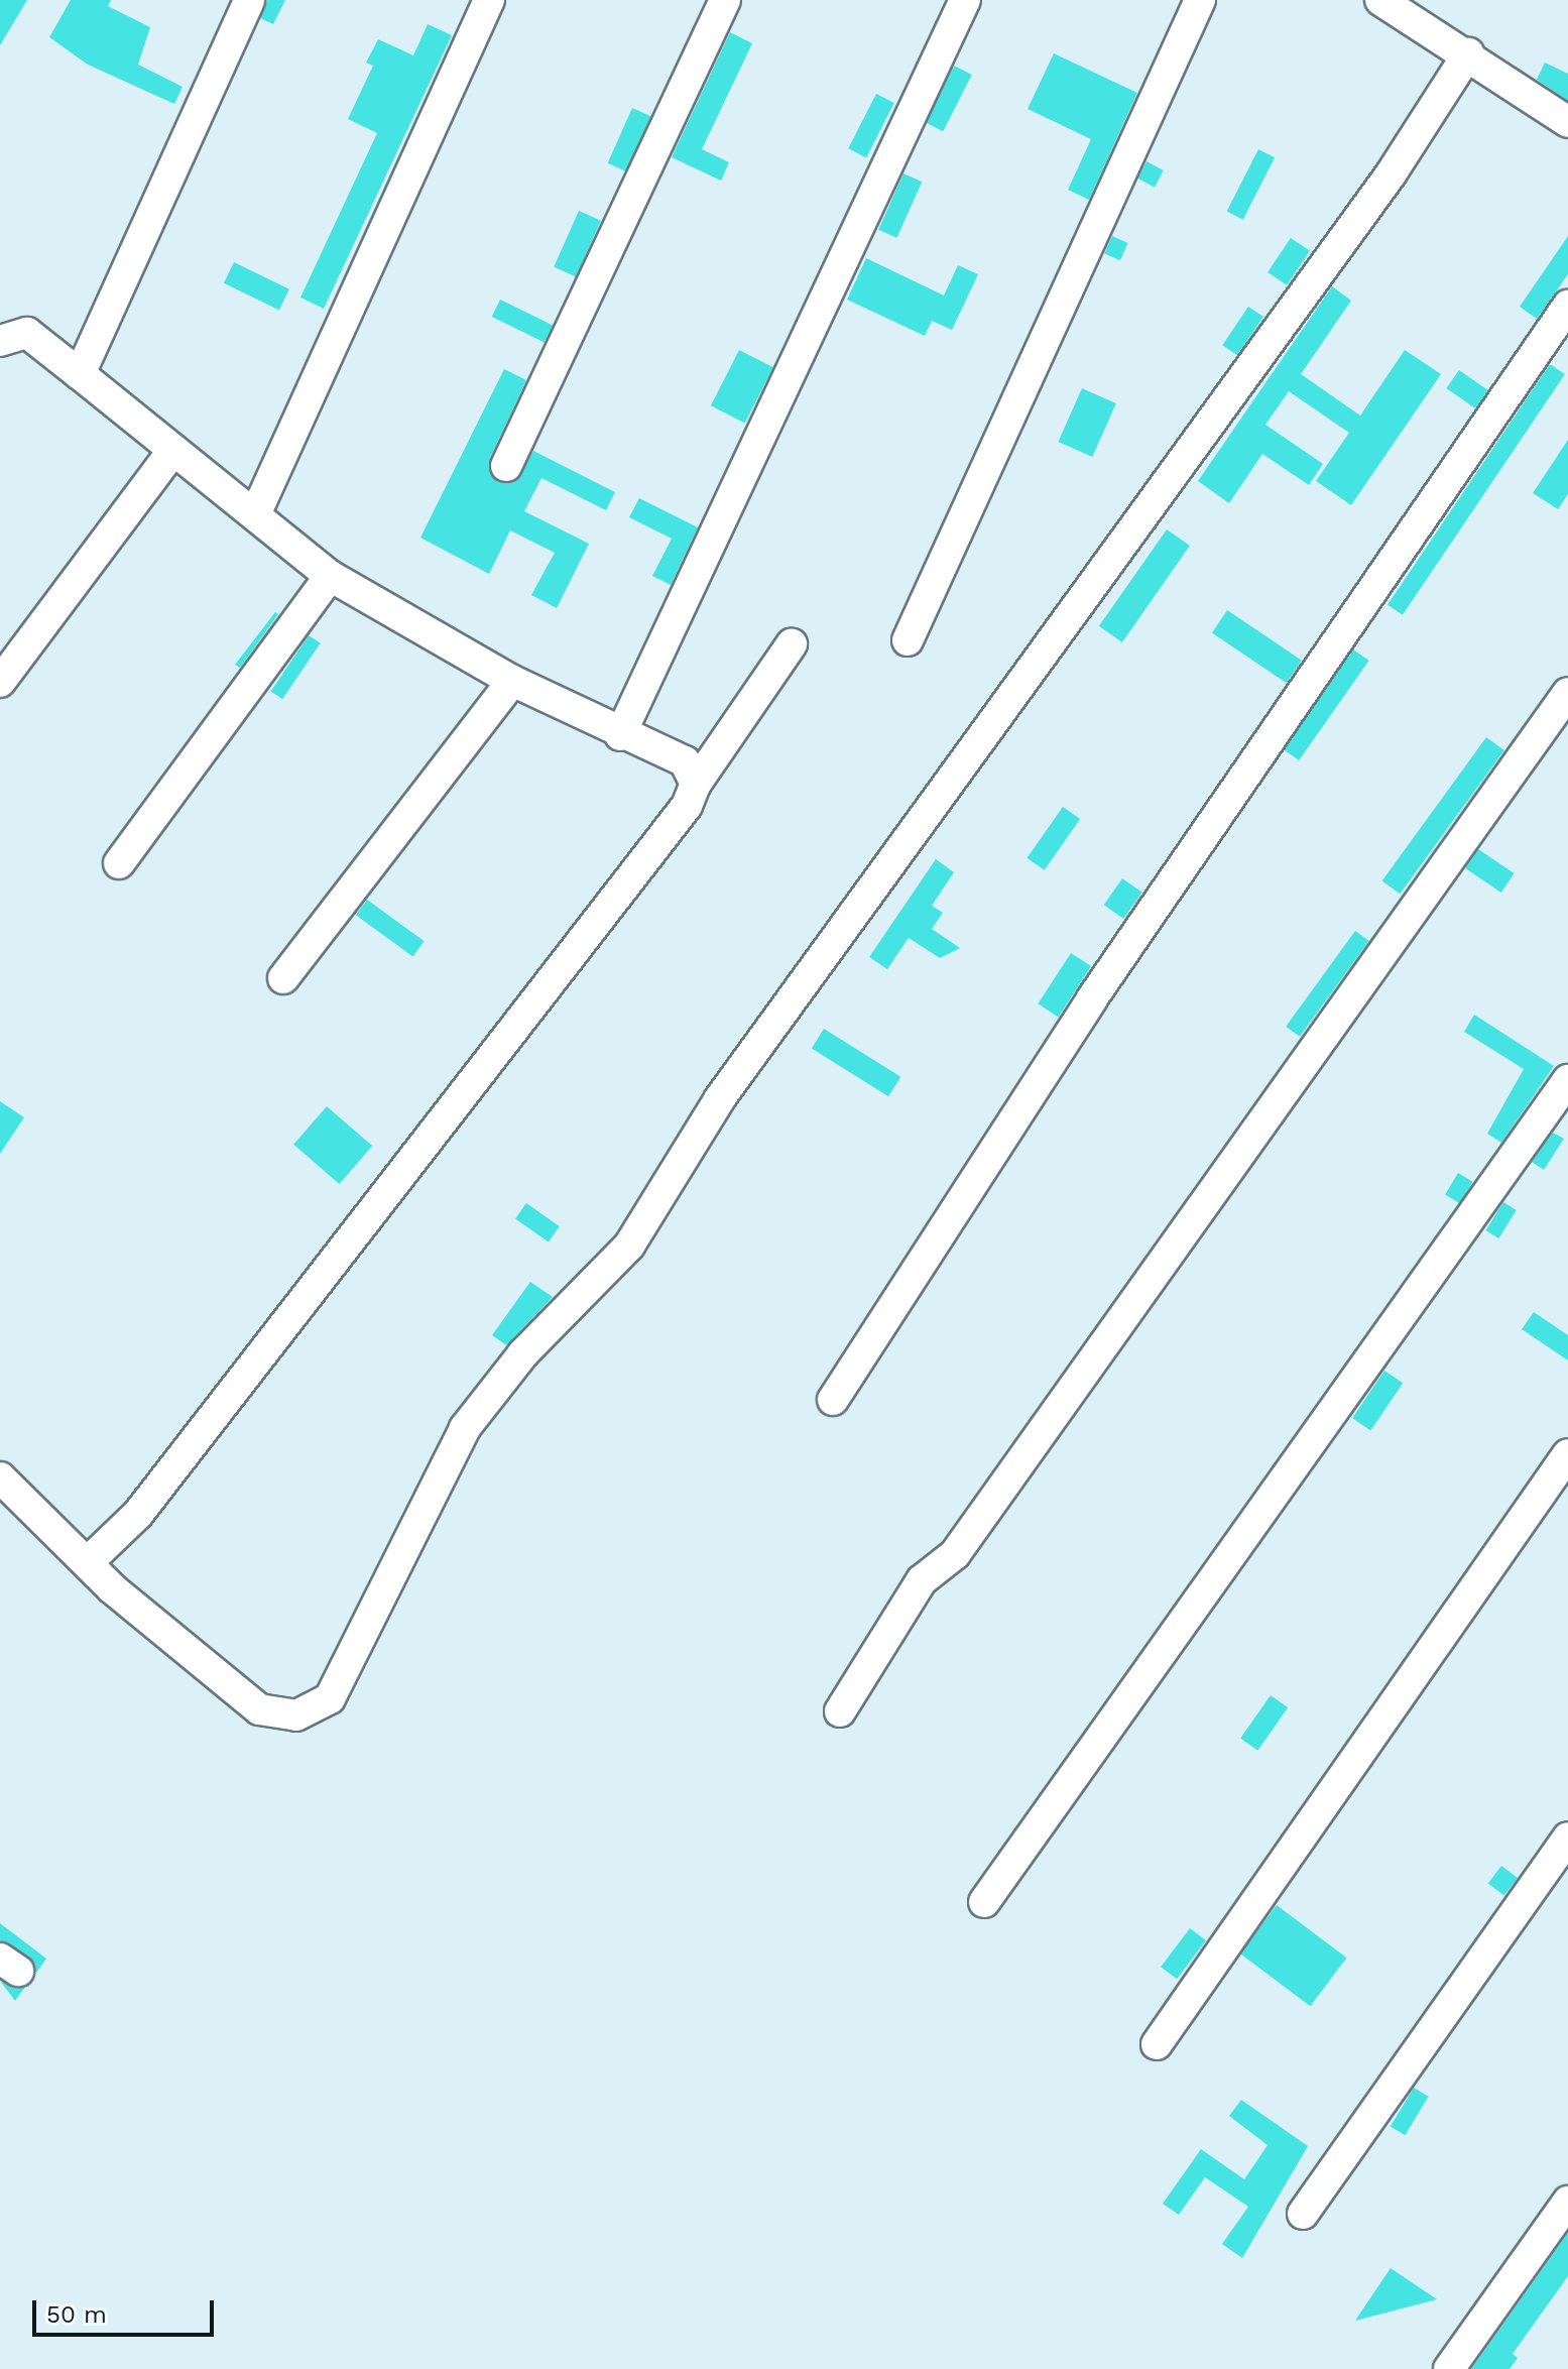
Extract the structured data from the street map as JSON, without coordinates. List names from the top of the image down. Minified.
{"scale_bar":"50 m"}
